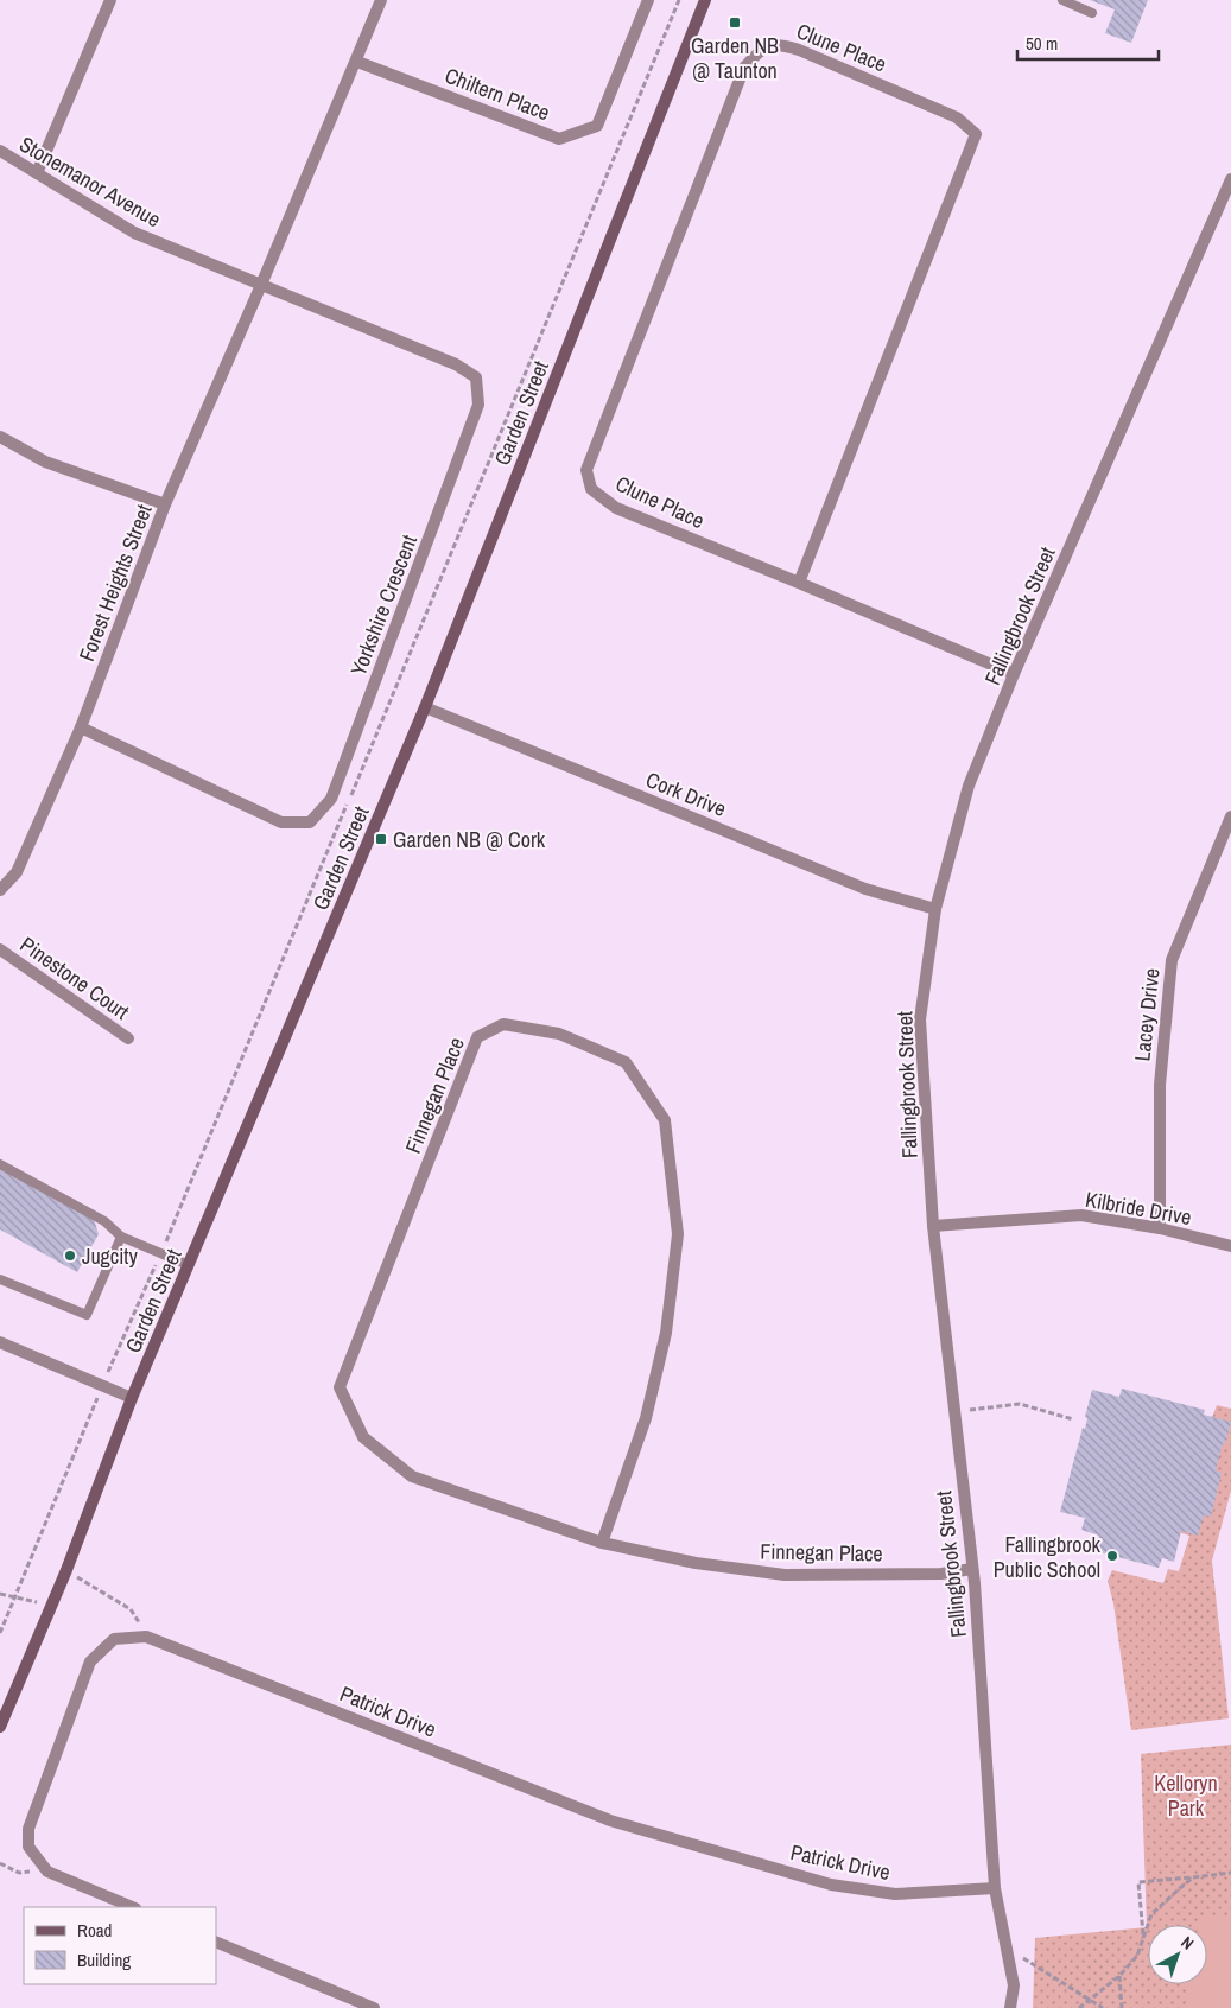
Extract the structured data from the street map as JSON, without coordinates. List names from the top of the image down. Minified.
{"streets":{"street":["Clune Place","Chiltern Place","Stonemanor Avenue","Garden Street","Forest Heights Street","Yorkshire Crescent","Fallingbrook Street","Cork Drive","Pinestone Court","Lacey Drive","Finnegan Place","Kilbride Drive","Patrick Drive"]},"crossings":[["Clune Place","Fallingbrook Street"],["Stonemanor Avenue","Forest Heights Street"],["Stonemanor Avenue","Yorkshire Crescent"],["Garden Street","Cork Drive"],["Forest Heights Street","Yorkshire Crescent"],["Fallingbrook Street","Cork Drive"],["Fallingbrook Street","Finnegan Place"],["Fallingbrook Street","Kilbride Drive"],["Fallingbrook Street","Patrick Drive"],["Lacey Drive","Kilbride Drive"]],"parks":["Kelloryn Park"],"places":{"transit":["Garden NB @ Taunton","Garden NB @ Cork"],"other":["Jugcity","Fallingbrook Public School"]},"legend":["Road","Building"],"scale_bar":"50 m","north":"top right"}
